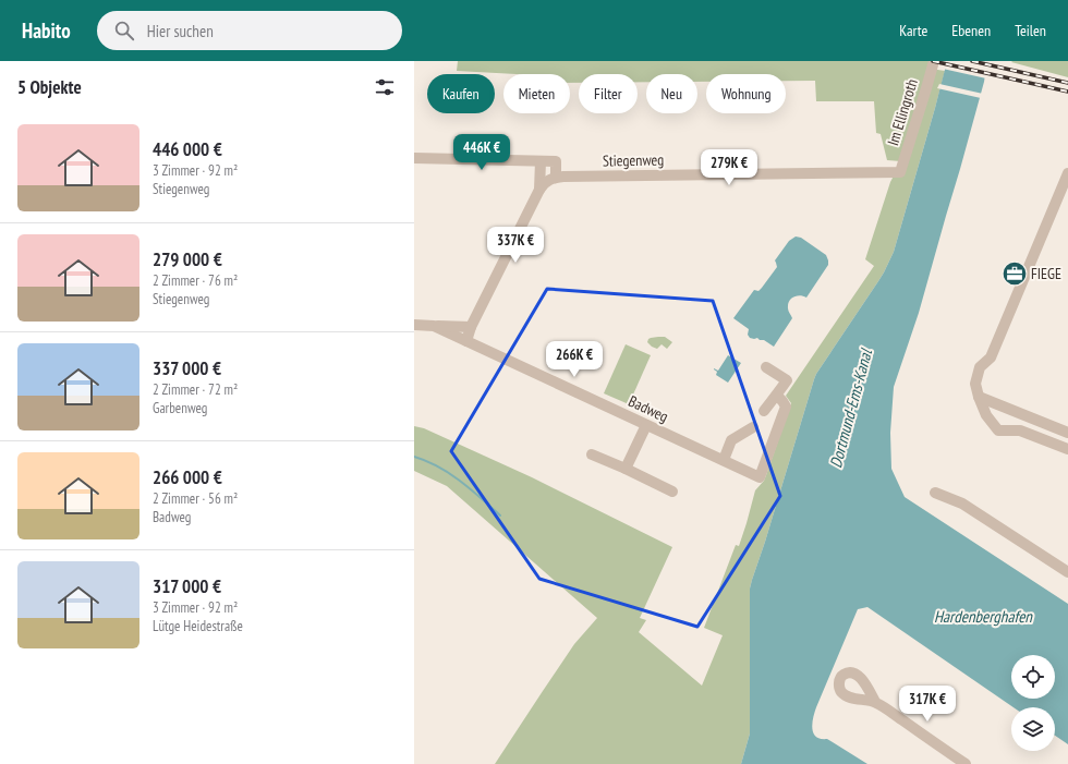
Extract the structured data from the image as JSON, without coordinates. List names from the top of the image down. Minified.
{"streets":{"street":["Im Ellingroth","Stiegenweg","Badweg"]},"crossings":[["Im Ellingroth","Stiegenweg"]],"water":["Dortmund-Ems-Kanal","Hardenberghafen"],"places":{"office":["FIEGE"]},"page":{"header":"Habito","search":"Hier suchen","nav":["Karte","Ebenen","Teilen"],"heading":"5 Objekte","chip":["Kaufen","Mieten","Filter","Neu","Wohnung"],"list":[{"name":"446 000 €","note":"3 Zimmer · 92 m² · Stiegenweg"},{"name":"279 000 €","note":"2 Zimmer · 76 m² · Stiegenweg"},{"name":"337 000 €","note":"2 Zimmer · 72 m² · Garbenweg"},{"name":"266 000 €","note":"2 Zimmer · 56 m² · Badweg"},{"name":"317 000 €","note":"3 Zimmer · 92 m² · Lütge Heidestraße"}],"price":["446K €","279K €","337K €","266K €","317K €"]}}
